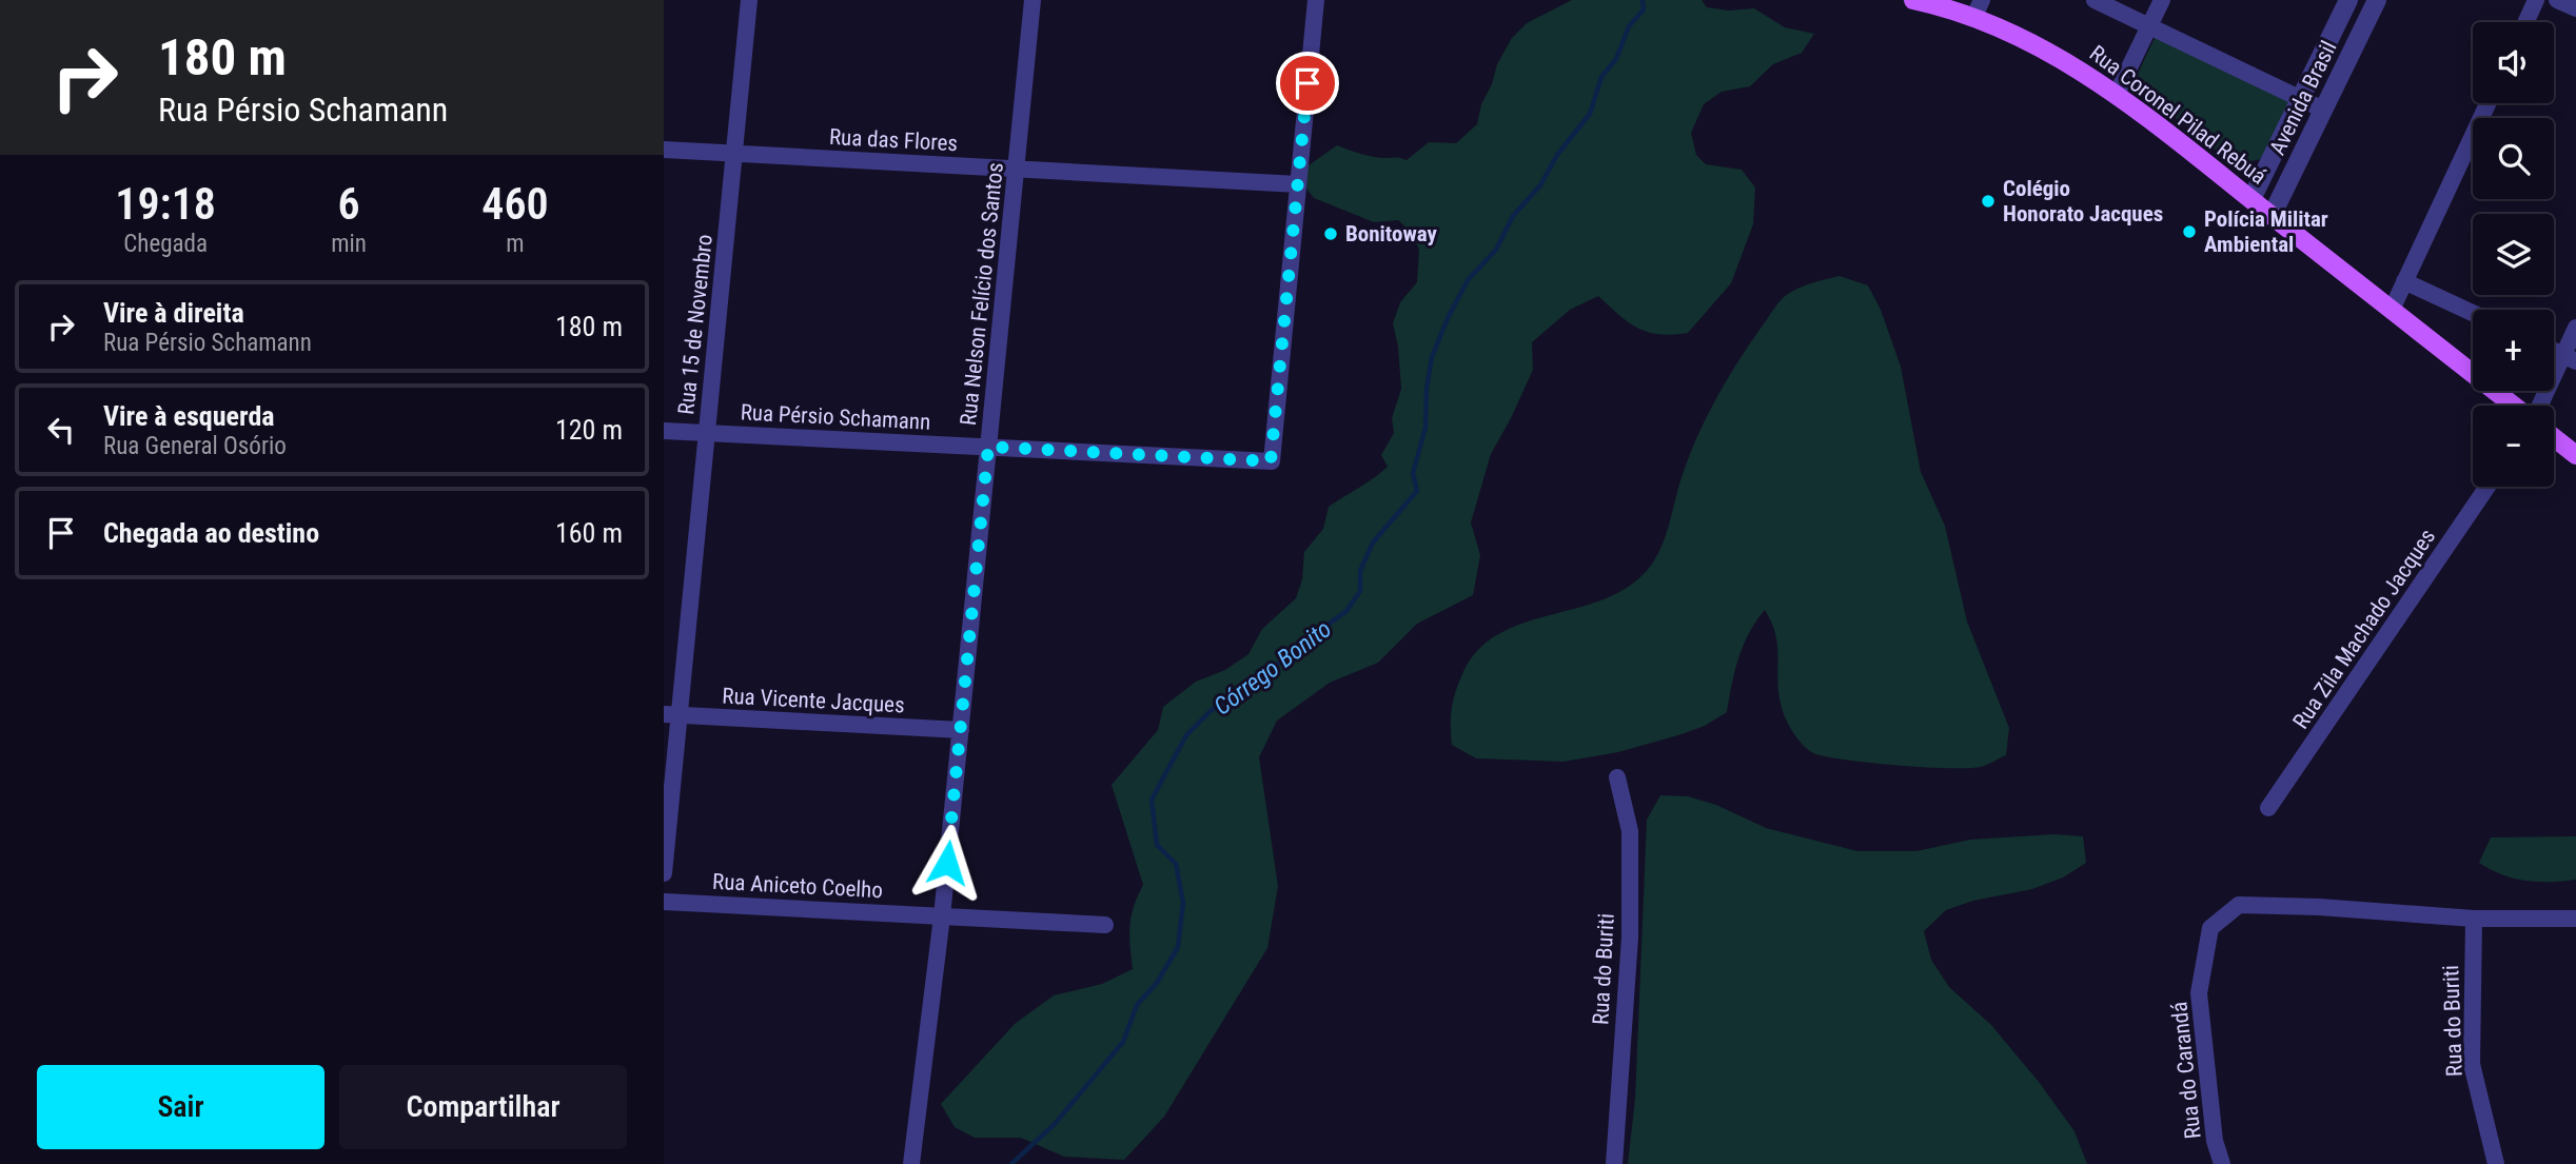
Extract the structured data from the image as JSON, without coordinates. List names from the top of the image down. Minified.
{"streets":{"main road":["Rua Coronel Pilad Rebuá"],"street":["Avenida Brasil","Rua das Flores","Rua Nelson Felício dos Santos","Rua 15 de Novembro","Rua Pérsio Schamann","Rua Zila Machado Jacques","Rua Vicente Jacques","Rua Aniceto Coelho","Rua do Buriti","Rua do Carandá"]},"crossings":[["Avenida Brasil","Rua Coronel Pilad Rebuá"],["Rua das Flores","Rua Nelson Felício dos Santos"],["Rua das Flores","Rua 15 de Novembro"],["Rua das Flores","Rua Pérsio Schamann"],["Rua Nelson Felício dos Santos","Rua Pérsio Schamann"],["Rua Nelson Felício dos Santos","Rua Vicente Jacques"],["Rua Nelson Felício dos Santos","Rua Aniceto Coelho"],["Rua 15 de Novembro","Rua Pérsio Schamann"],["Rua 15 de Novembro","Rua Vicente Jacques"],["Rua do Buriti","Rua do Carandá"]],"water":["Córrego Bonito"],"places":["Colégio Honorato Jacques","Polícia Militar Ambiental","Bonitoway"],"page":{"turn":["180 m","Rua Pérsio Schamann"],"map_buttons":["+","−"],"eta":["19:18","Chegada","6","min","460","m"],"list":[{"name":"Vire à direita","note":"Rua Pérsio Schamann","value":"180 m"},{"name":"Vire à esquerda","note":"Rua General Osório","value":"120 m"},{"name":"Chegada ao destino","value":"160 m"}],"buttons":["Sair","Compartilhar"]}}
